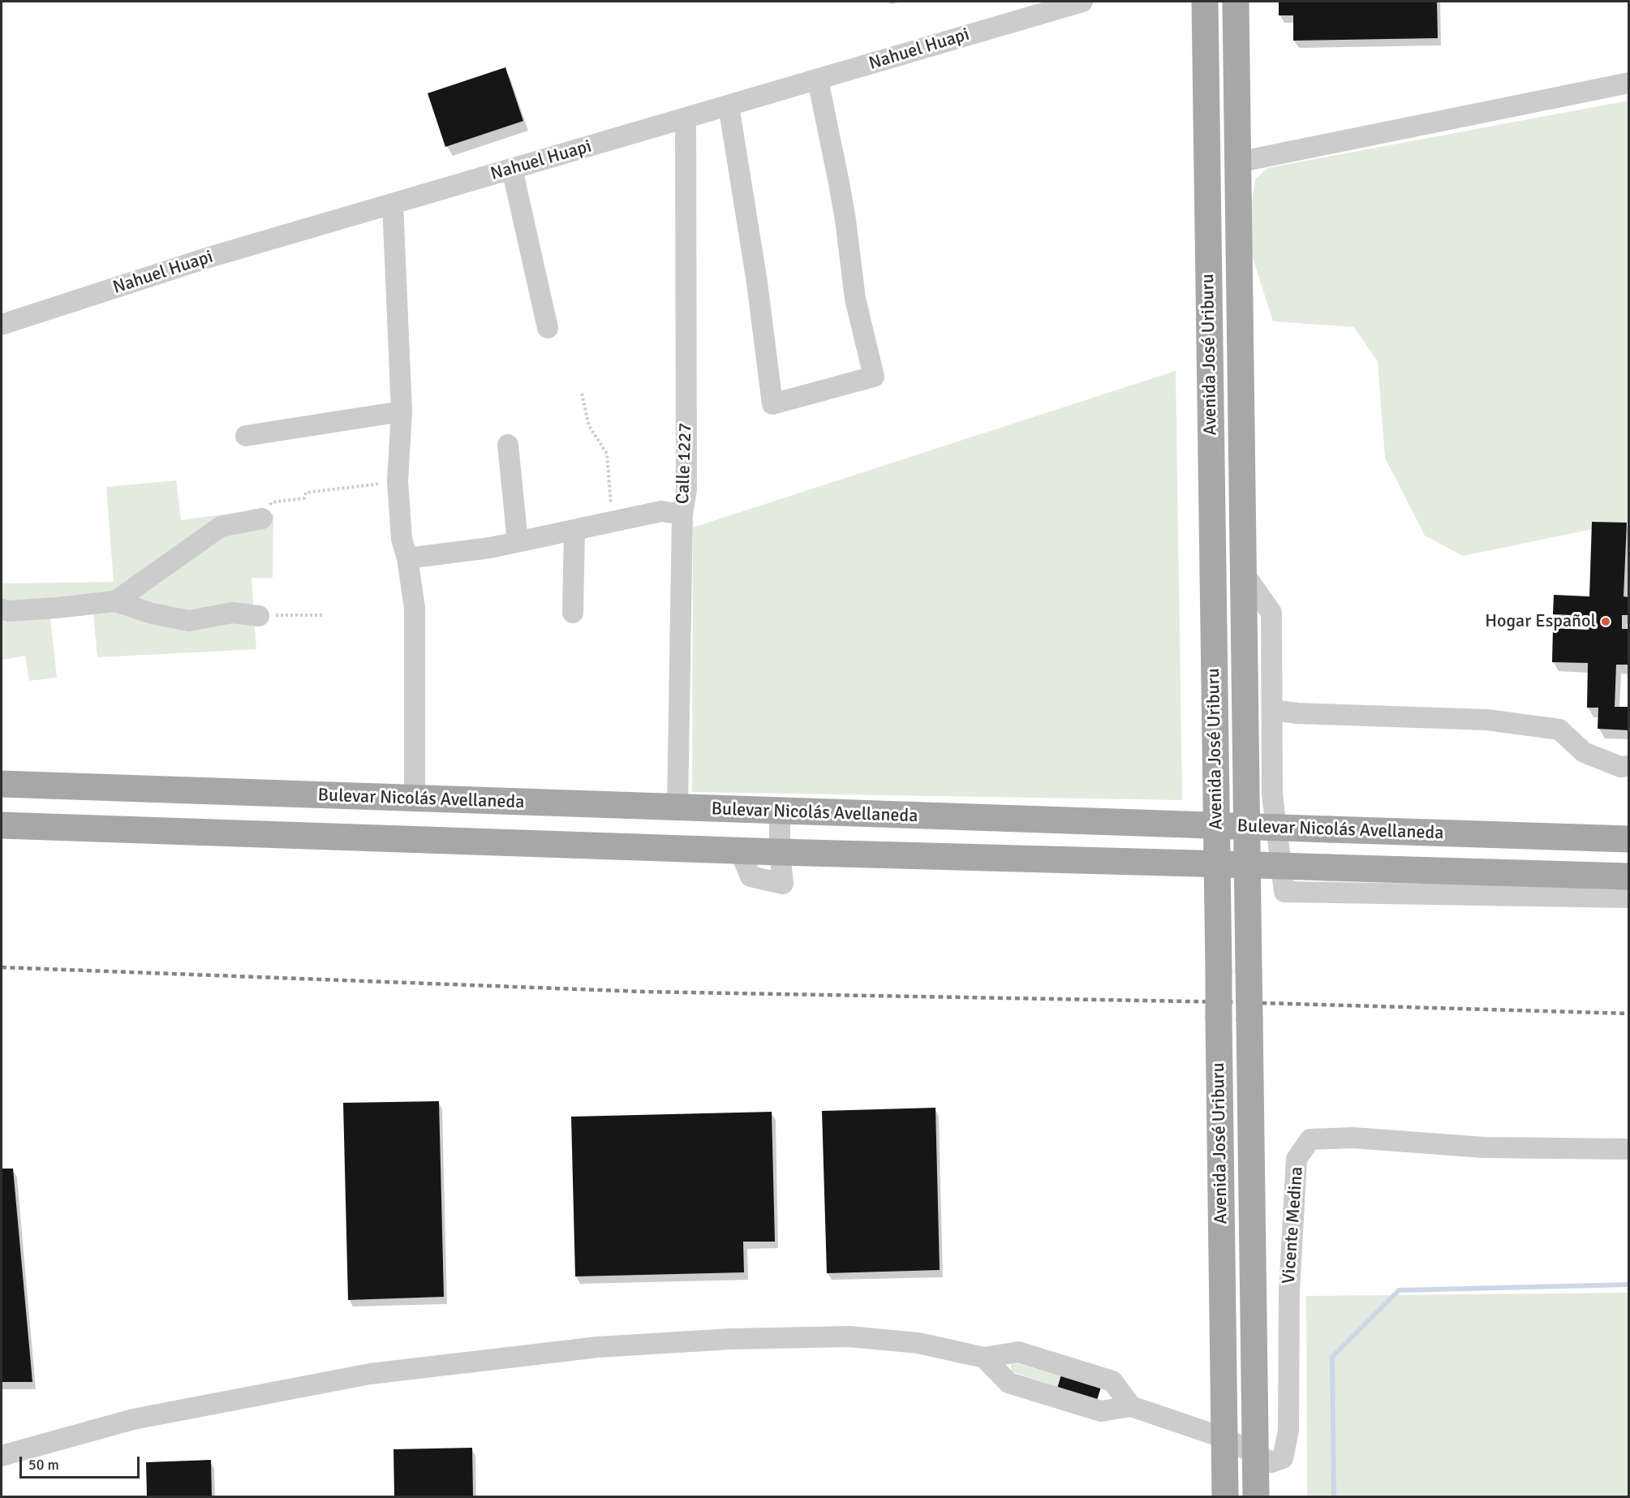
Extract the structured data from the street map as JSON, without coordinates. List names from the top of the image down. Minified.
{"streets":{"main road":["Avenida José Uriburu","Bulevar Nicolás Avellaneda"],"street":["Nahuel Huapi","Calle 1227","Vicente Medina"]},"crossings":[["Nahuel Huapi","Calle 1227"],["Avenida José Uriburu","Bulevar Nicolás Avellaneda"],["Avenida José Uriburu","Vicente Medina"],["Calle 1227","Bulevar Nicolás Avellaneda"]],"places":["Hogar Español"],"scale_bar":"50 m"}
